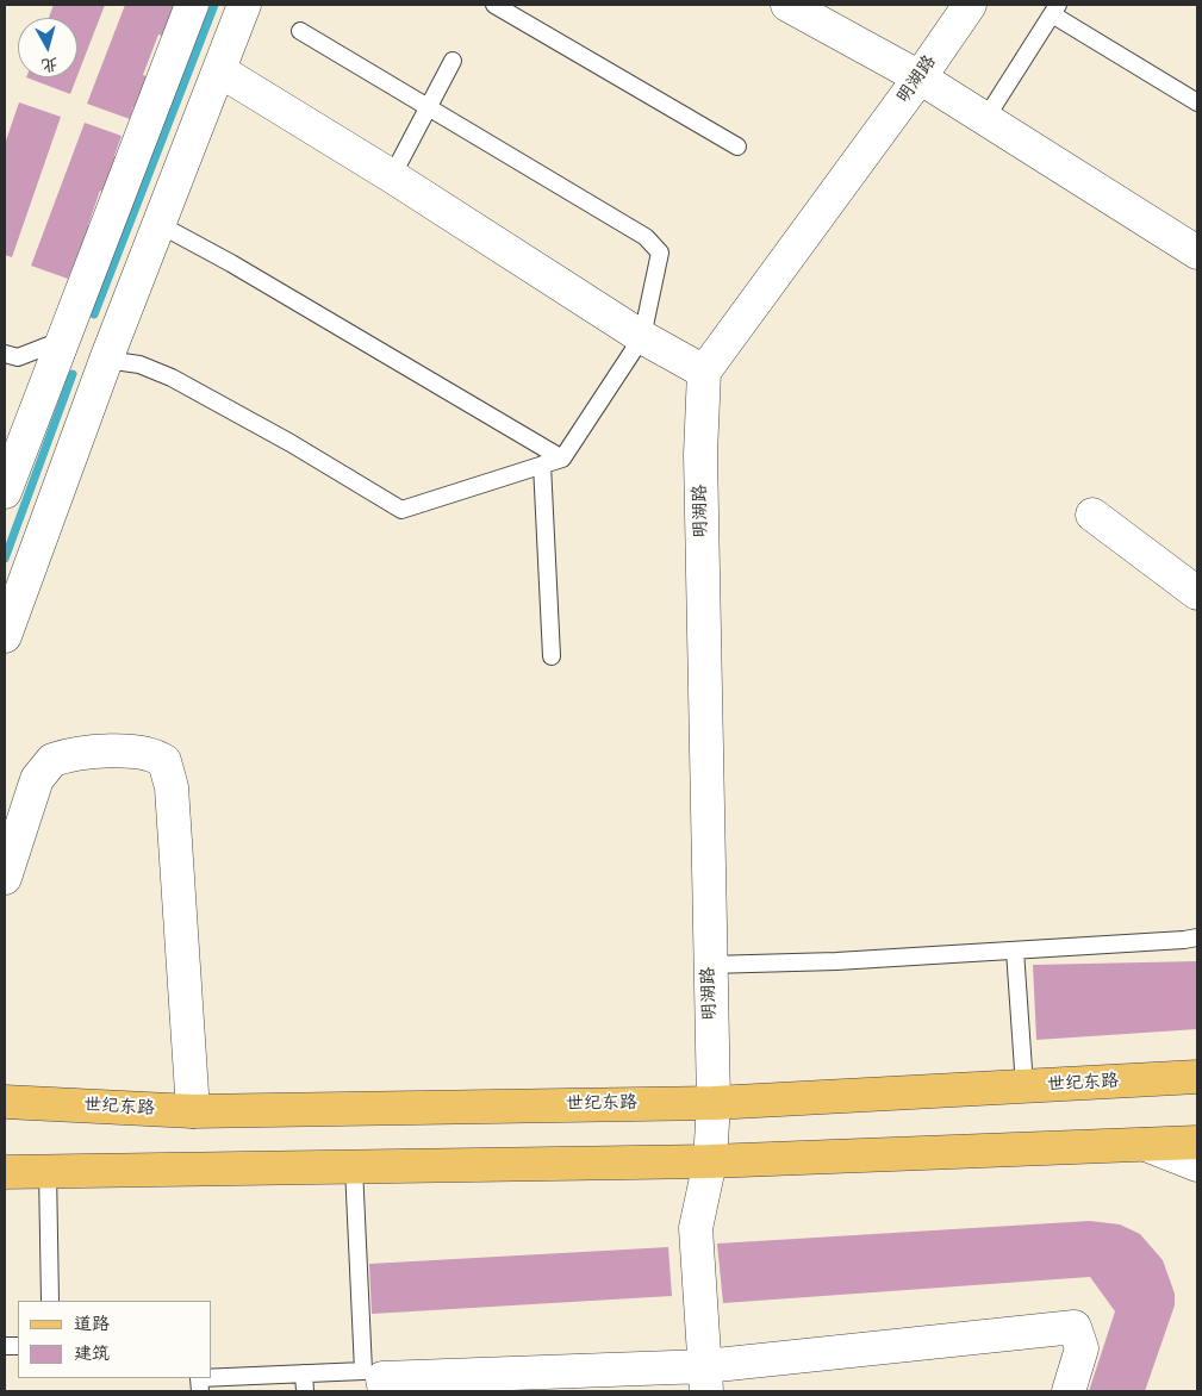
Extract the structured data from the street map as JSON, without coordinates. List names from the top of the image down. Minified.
{"streets":{"main road":["世纪东路"],"street":["明湖路"]},"crossings":[["明湖路","世纪东路"]],"legend":["道路","建筑"],"north":"bottom"}
